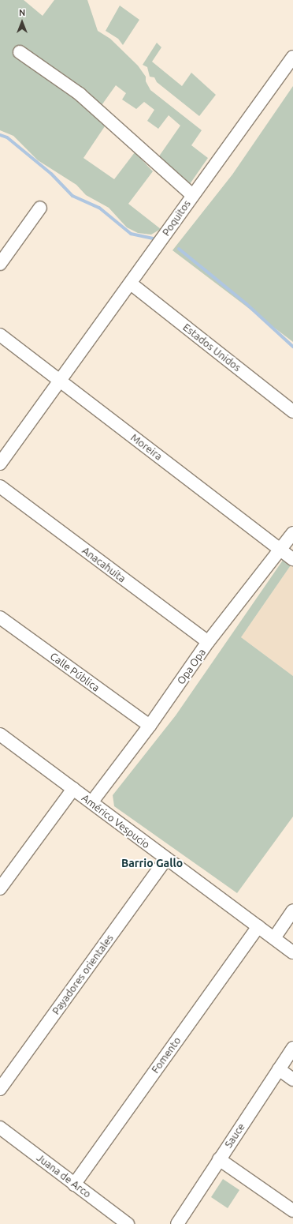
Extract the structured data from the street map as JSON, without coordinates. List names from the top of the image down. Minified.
{"streets":{"street":["Poquitos","Estados Unidos","Moreira","Anacahuita","Opa Opa","Calle Pública","Américo Vespucio","Payadores orientales","Fomento","Sauce","Juana de Arco"]},"crossings":[["Poquitos","Estados Unidos"],["Poquitos","Moreira"],["Moreira","Opa Opa"],["Anacahuita","Opa Opa"],["Opa Opa","Calle Pública"],["Opa Opa","Américo Vespucio"],["Américo Vespucio","Payadores orientales"],["Américo Vespucio","Fomento"],["Fomento","Juana de Arco"]],"districts":["Barrio Gallo"],"north":"top"}
